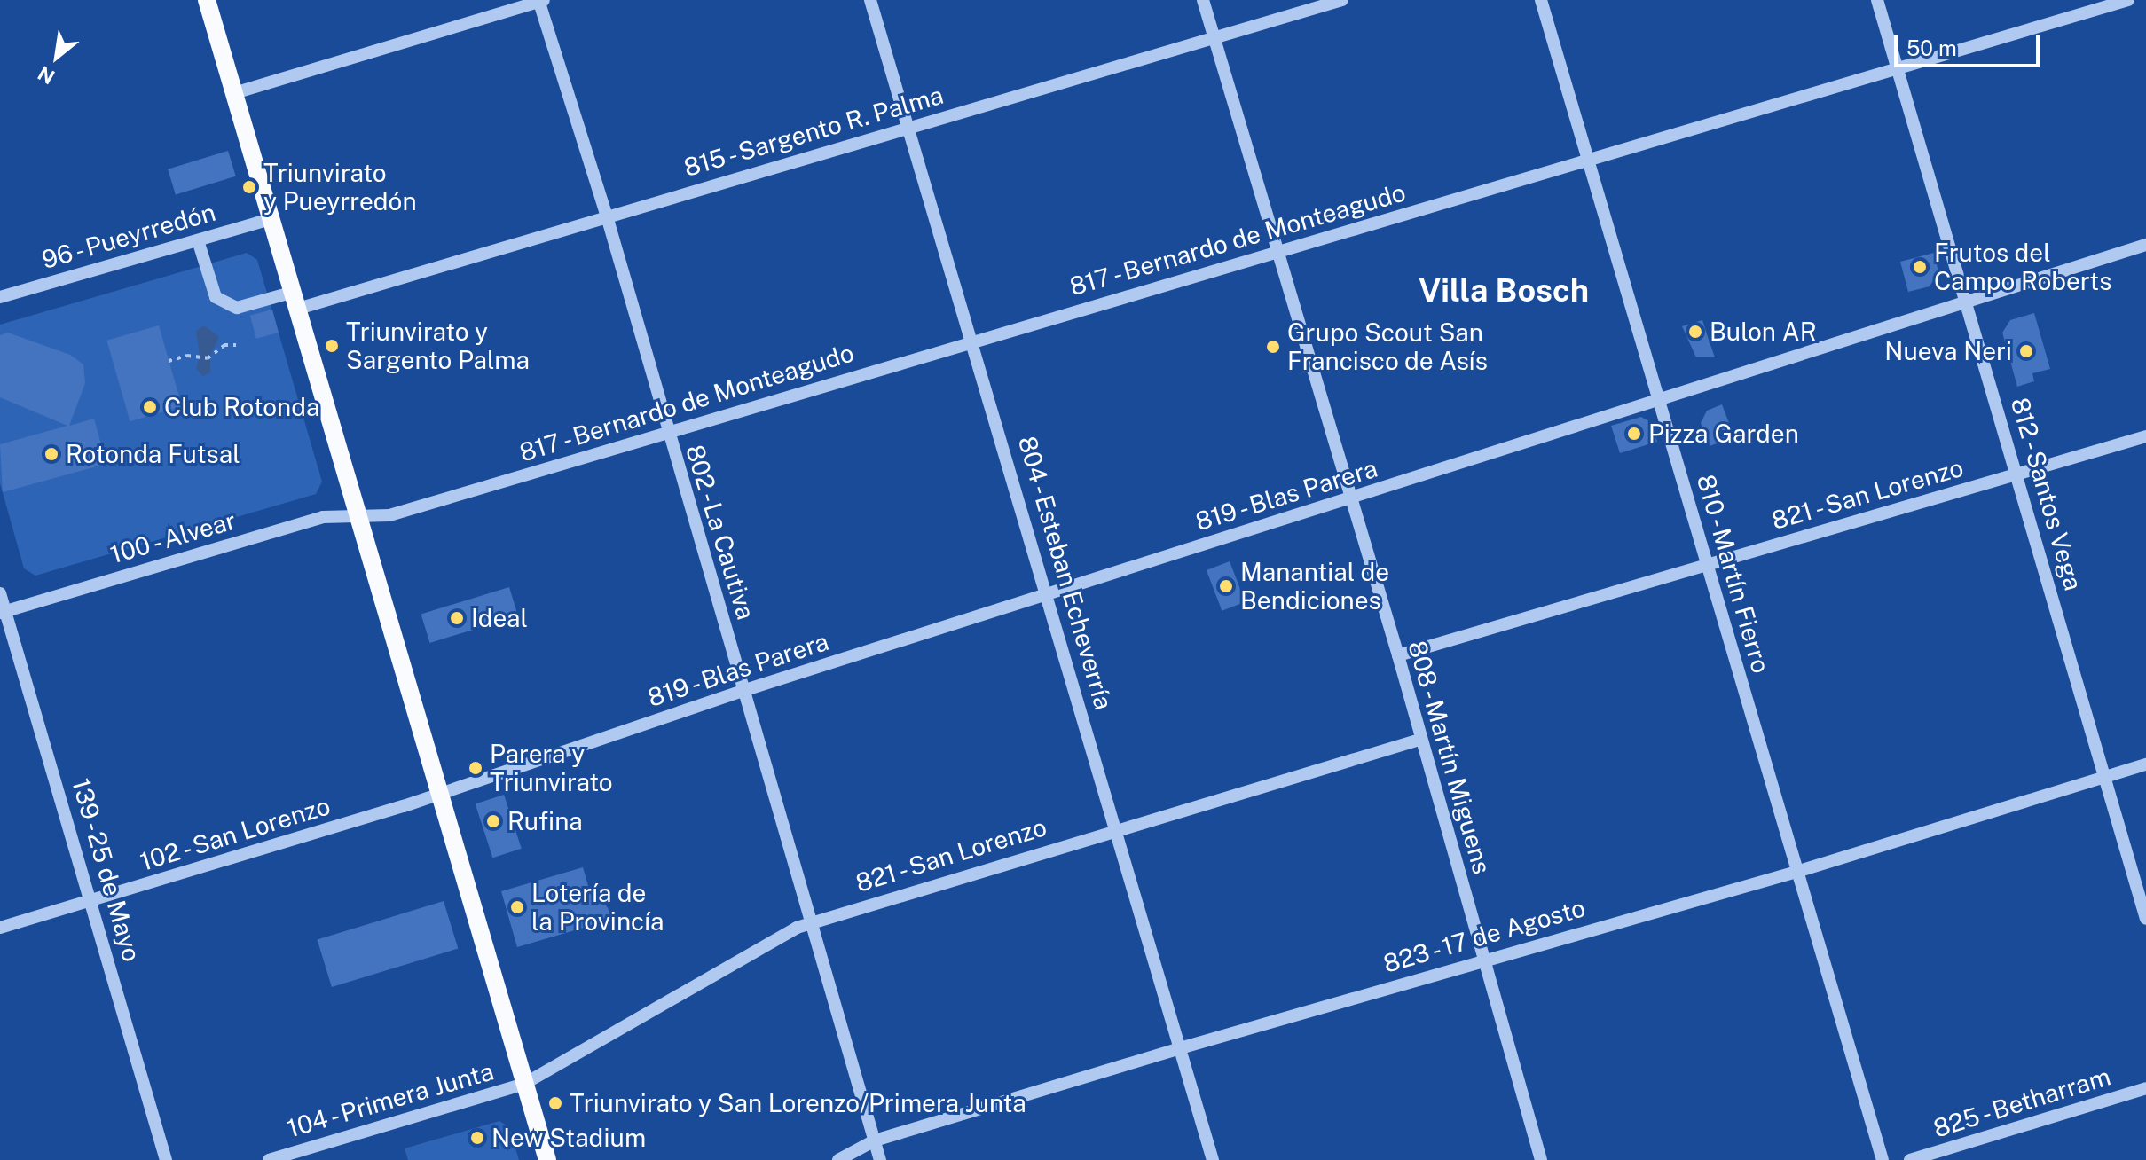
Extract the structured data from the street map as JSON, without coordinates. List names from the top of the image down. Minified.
{"streets":{"street":["815 - Sargento R. Palma","96 - Pueyrredón","817 - Bernardo de Monteagudo","821 - San Lorenzo","812 - Santos Vega","819 - Blas Parera","802 - La Cautiva","100 - Alvear","804 - Esteban Echeverría","810 - Martín Fierro","808 - Martín Miguens","102 - San Lorenzo","139 - 25 de Mayo","823 - 17 de Agosto","104 - Primera Junta","825 - Betharram"]},"crossings":[["815 - Sargento R. Palma","96 - Pueyrredón"],["815 - Sargento R. Palma","802 - La Cautiva"],["815 - Sargento R. Palma","804 - Esteban Echeverría"],["815 - Sargento R. Palma","808 - Martín Miguens"],["817 - Bernardo de Monteagudo","812 - Santos Vega"],["817 - Bernardo de Monteagudo","802 - La Cautiva"],["817 - Bernardo de Monteagudo","100 - Alvear"],["817 - Bernardo de Monteagudo","804 - Esteban Echeverría"],["817 - Bernardo de Monteagudo","810 - Martín Fierro"],["817 - Bernardo de Monteagudo","808 - Martín Miguens"],["821 - San Lorenzo","812 - Santos Vega"],["821 - San Lorenzo","802 - La Cautiva"],["821 - San Lorenzo","804 - Esteban Echeverría"],["821 - San Lorenzo","810 - Martín Fierro"],["821 - San Lorenzo","808 - Martín Miguens"],["821 - San Lorenzo","104 - Primera Junta"],["812 - Santos Vega","819 - Blas Parera"],["812 - Santos Vega","823 - 17 de Agosto"],["819 - Blas Parera","802 - La Cautiva"],["819 - Blas Parera","804 - Esteban Echeverría"],["819 - Blas Parera","810 - Martín Fierro"],["819 - Blas Parera","808 - Martín Miguens"],["819 - Blas Parera","102 - San Lorenzo"],["802 - La Cautiva","823 - 17 de Agosto"],["100 - Alvear","139 - 25 de Mayo"],["804 - Esteban Echeverría","823 - 17 de Agosto"],["810 - Martín Fierro","823 - 17 de Agosto"],["808 - Martín Miguens","823 - 17 de Agosto"],["102 - San Lorenzo","139 - 25 de Mayo"]],"districts":["Villa Bosch"],"places":["Triunvirato y Pueyrredón","Frutos del Campo Roberts","Bulon AR","Triunvirato y Sargento Palma","Grupo Scout San Francisco de Asís","Nueva Neri","Club Rotonda","Pizza Garden","Rotonda Futsal","Manantial de Bendiciones","Ideal","Parera y Triunvirato","Rufina","Lotería de la Provincía","Triunvirato y San Lorenzo/Primera Junta","New Stadium"],"scale_bar":"50 m","north":"bottom left"}
